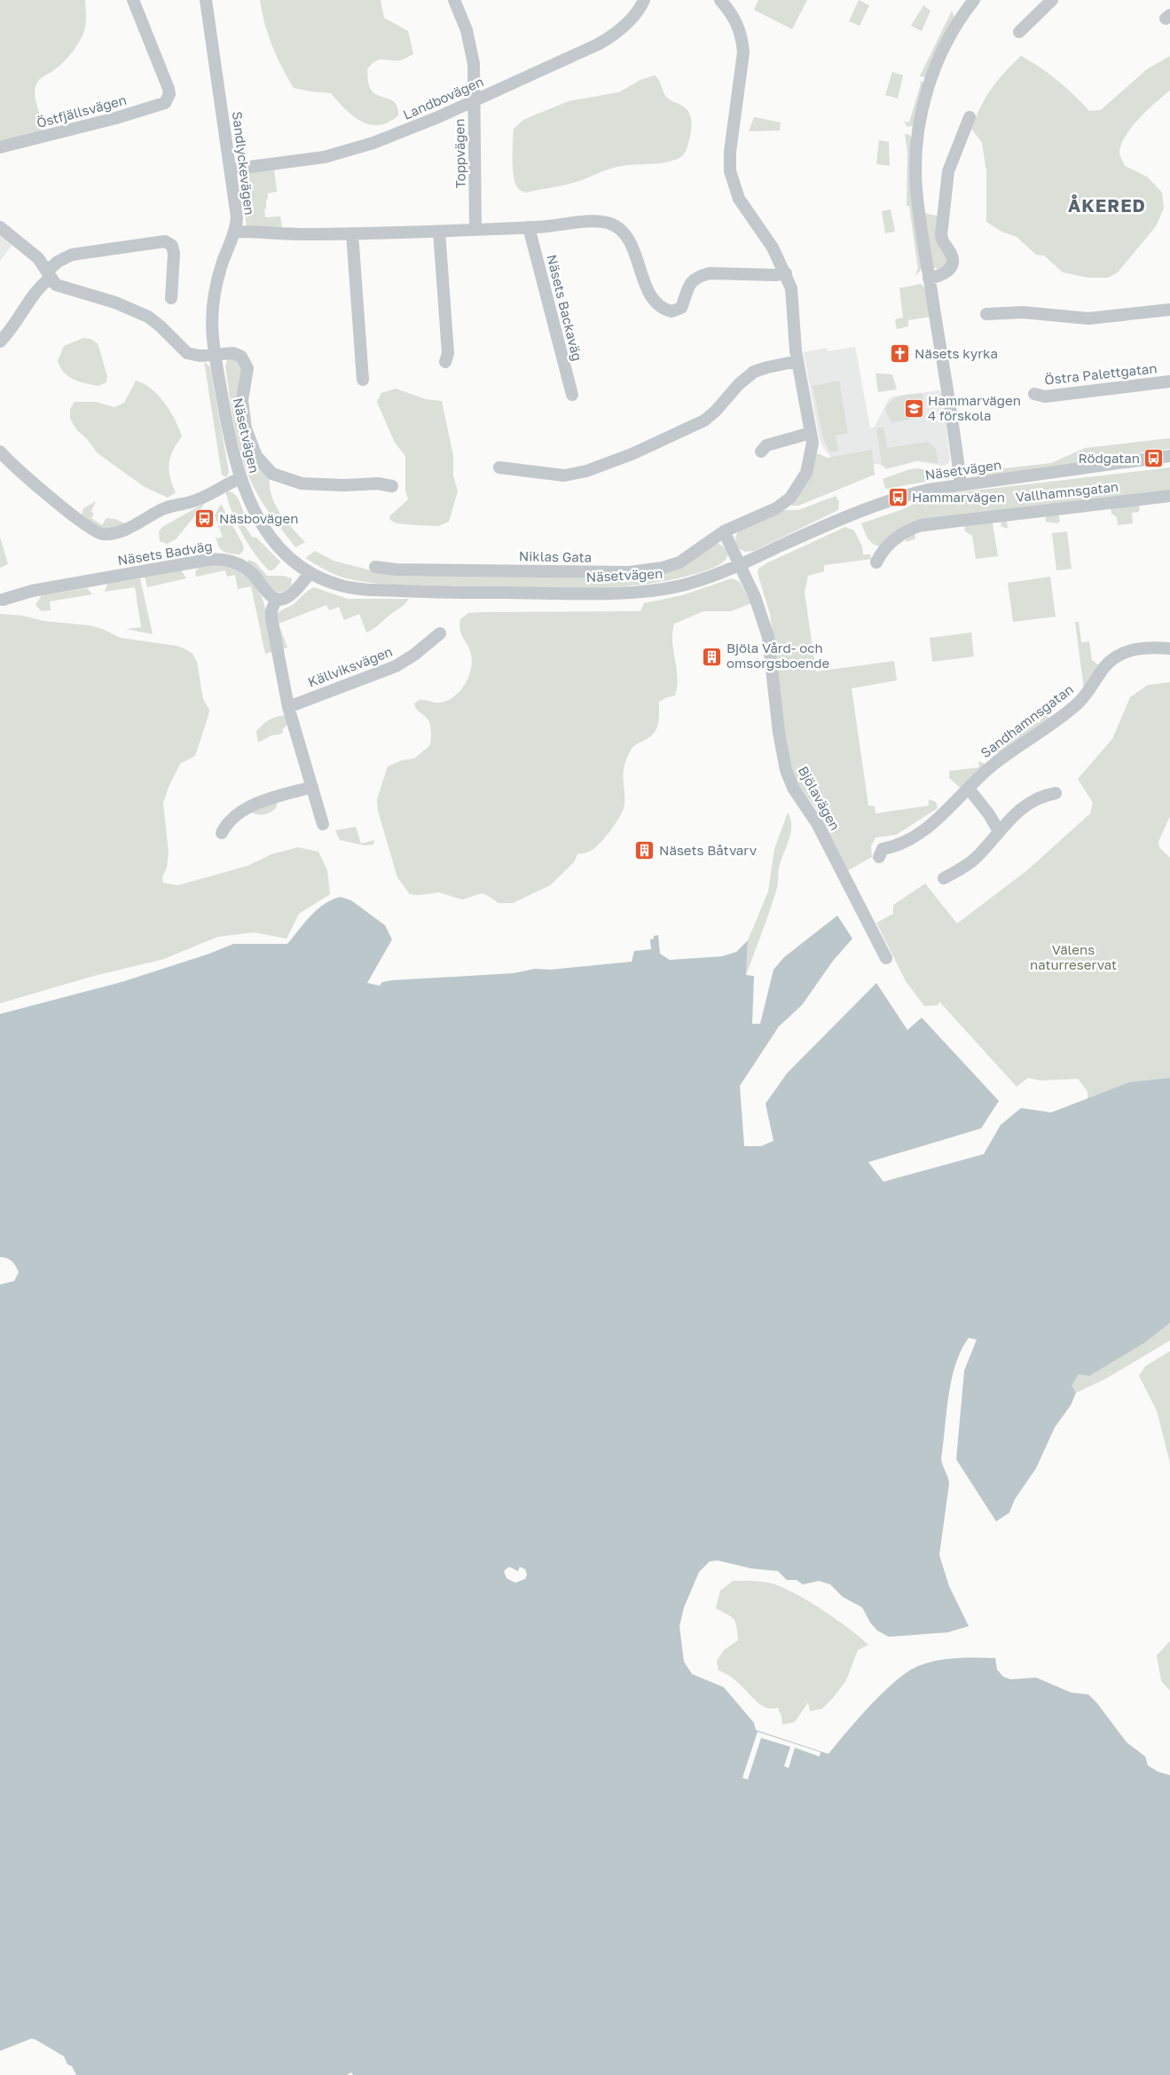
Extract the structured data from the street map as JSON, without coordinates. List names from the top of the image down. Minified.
{"streets":{"street":["Landbovägen","Östfjällsvägen","Toppvägen","Sandlyckevägen","Näsets Backaväg","Östra Palettgatan","Näsetvägen","Vallhamnsgatan","Näsets Badväg","Niklas Gata","Källviksvägen","Sandhamnsgatan","Bjölavägen"]},"crossings":[["Landbovägen","Toppvägen"],["Landbovägen","Sandlyckevägen"],["Sandlyckevägen","Näsetvägen"],["Näsetvägen","Bjölavägen"],["Niklas Gata","Bjölavägen"]],"districts":["ÅKERED"],"parks":["Välens naturreservat"],"places":{"church":["Näsets kyrka"],"school or university":["Hammarvägen 4 förskola"],"bus stop":["Rödgatan","Hammarvägen","Näsbovägen"],"building":["Bjöla Vård- och omsorgsboende","Näsets Båtvarv"]}}
